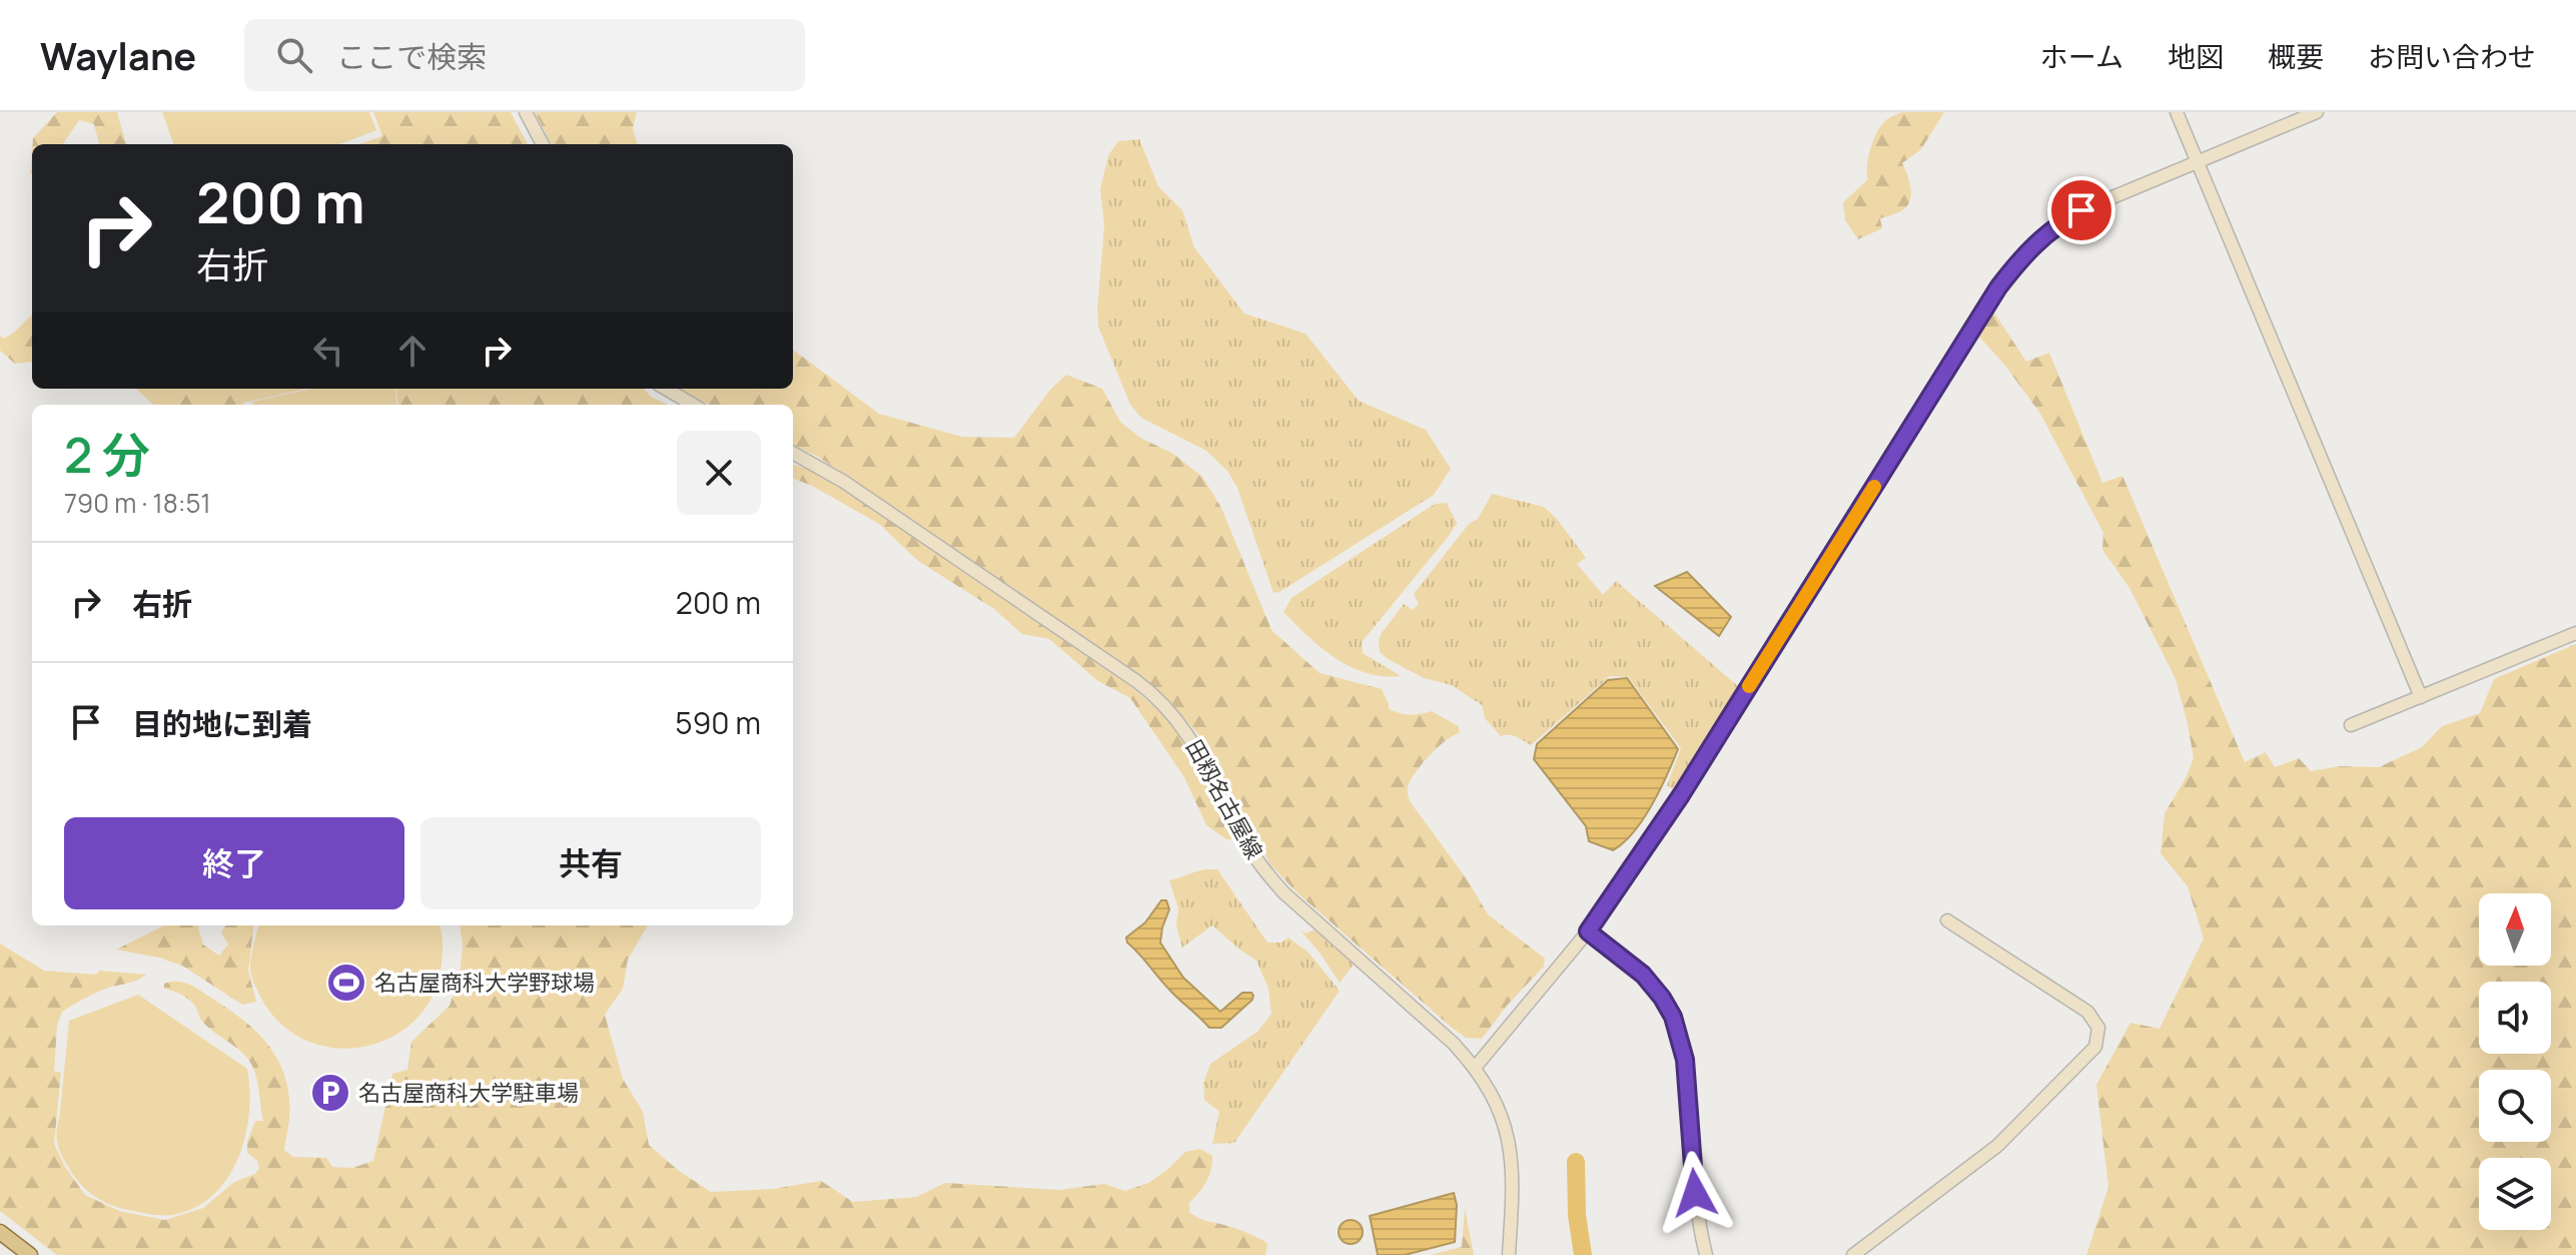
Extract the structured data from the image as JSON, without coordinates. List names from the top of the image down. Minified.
{"streets":{"street":["田籾名古屋線"]},"places":{"sports":["名古屋商科大学野球場"],"parking":["名古屋商科大学駐車場"]},"north":"top","page":{"header":"Waylane","search":"ここで検索","nav":["ホーム","地図","概要","お問い合わせ"],"turn":["200 m","右折"],"heading":["2 分","790 m · 18:51"],"list":[{"name":"右折","value":"200 m"},{"name":"目的地に到着","value":"590 m"}],"buttons":["終了","共有"]}}
